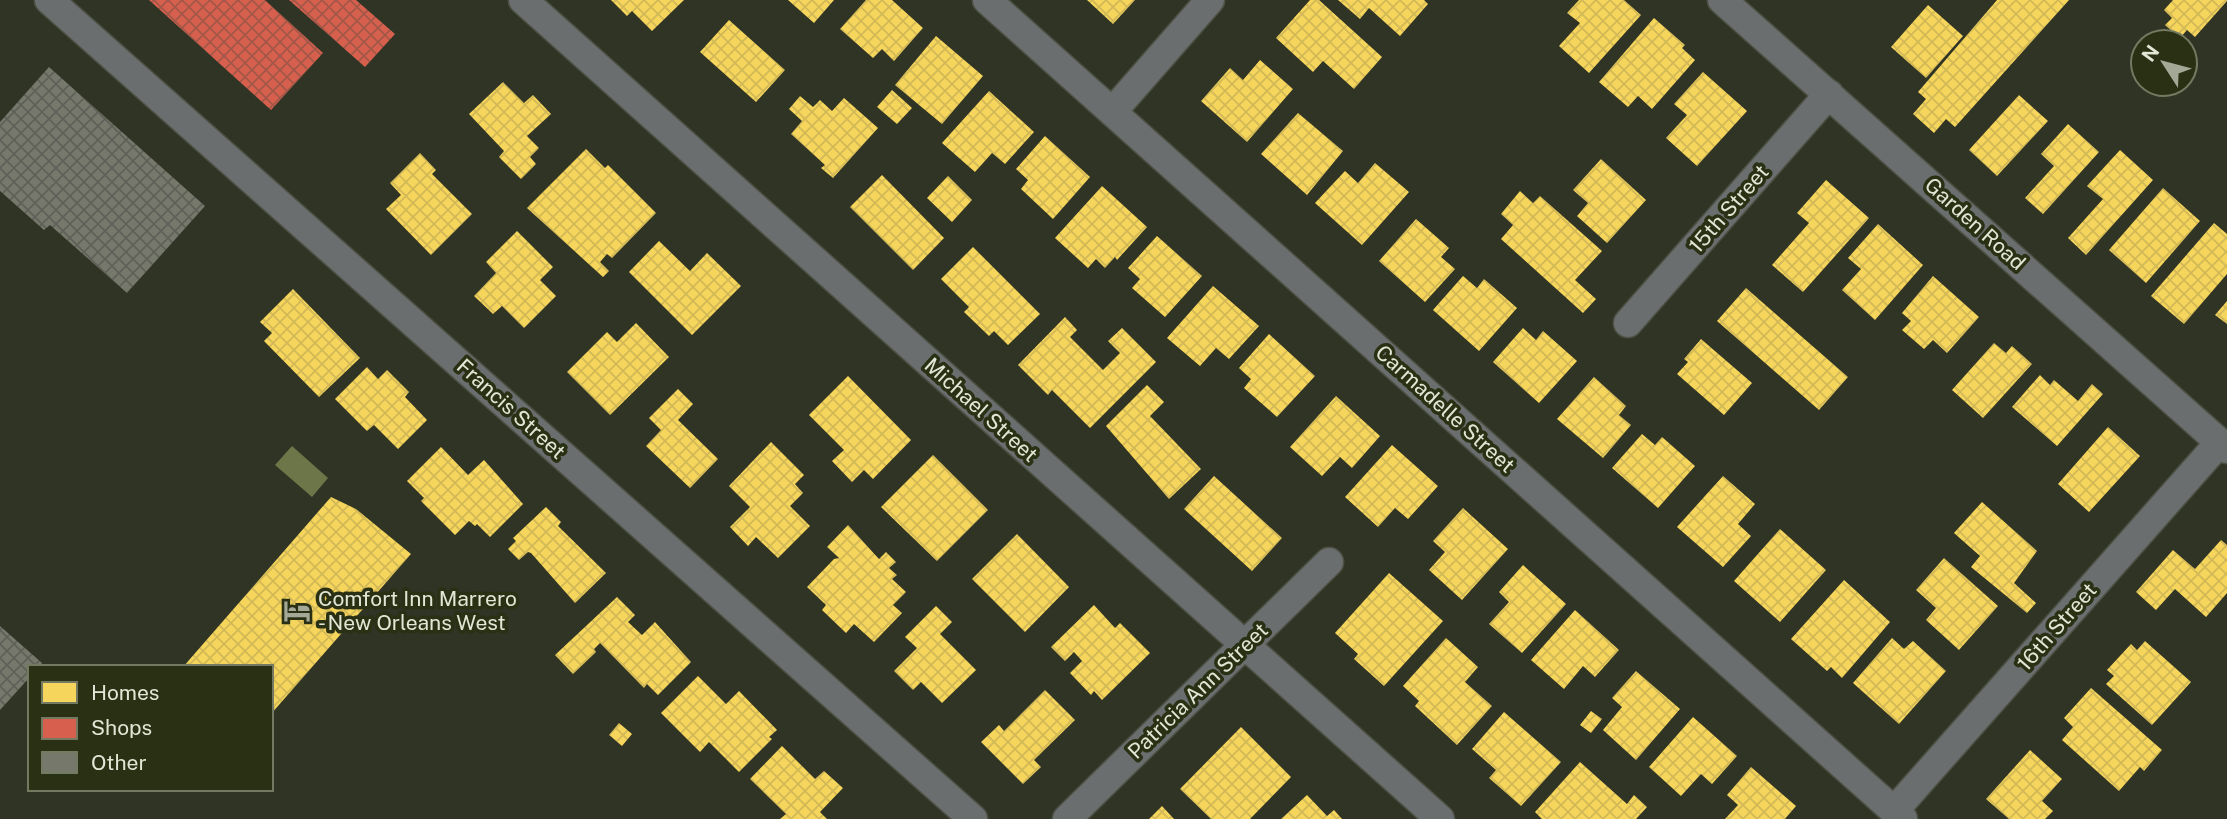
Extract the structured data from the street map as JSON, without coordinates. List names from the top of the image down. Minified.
{"streets":{"street":["15th Street","Garden Road","Francis Street","Carmadelle Street","Michael Street","16th Street","Patricia Ann Street"]},"crossings":[["15th Street","Garden Road"],["Garden Road","16th Street"],["Carmadelle Street","16th Street"],["Michael Street","Patricia Ann Street"]],"places":{"hotel":["Comfort Inn Marrero - New Orleans West"]},"legend":["Homes","Shops","Other"],"north":"top left"}
